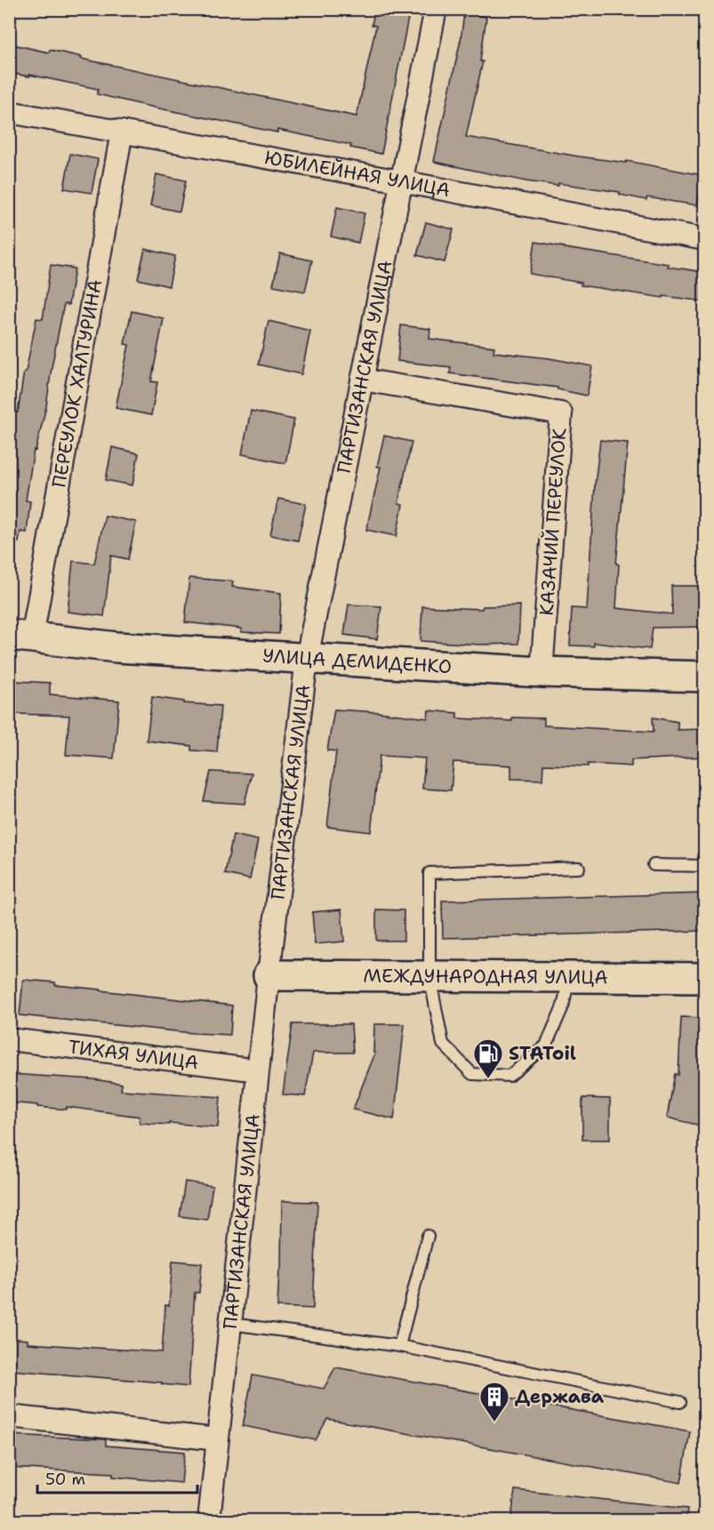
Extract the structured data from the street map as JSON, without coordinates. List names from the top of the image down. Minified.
{"streets":{"main road":["УЛИЦА ДЕМИДЕНКО","МЕЖДУНАРОДНАЯ УЛИЦА"],"street":["ЮБИЛЕЙНАЯ УЛИЦА","ПАРТИЗАНСКАЯ УЛИЦА","ПЕРЕУЛОК ХАЛТУРИНА","КАЗАЧИЙ ПЕРЕУЛОК","ТИХАЯ УЛИЦА"]},"crossings":[["ЮБИЛЕЙНАЯ УЛИЦА","ПАРТИЗАНСКАЯ УЛИЦА"],["ЮБИЛЕЙНАЯ УЛИЦА","ПЕРЕУЛОК ХАЛТУРИНА"],["ПАРТИЗАНСКАЯ УЛИЦА","КАЗАЧИЙ ПЕРЕУЛОК"],["ПАРТИЗАНСКАЯ УЛИЦА","УЛИЦА ДЕМИДЕНКО"],["ПАРТИЗАНСКАЯ УЛИЦА","МЕЖДУНАРОДНАЯ УЛИЦА"],["ПАРТИЗАНСКАЯ УЛИЦА","ТИХАЯ УЛИЦА"],["ПЕРЕУЛОК ХАЛТУРИНА","УЛИЦА ДЕМИДЕНКО"],["КАЗАЧИЙ ПЕРЕУЛОК","УЛИЦА ДЕМИДЕНКО"]],"places":{"fuel station":["STAToil"],"building":["Держава"]},"scale_bar":"50 m"}
